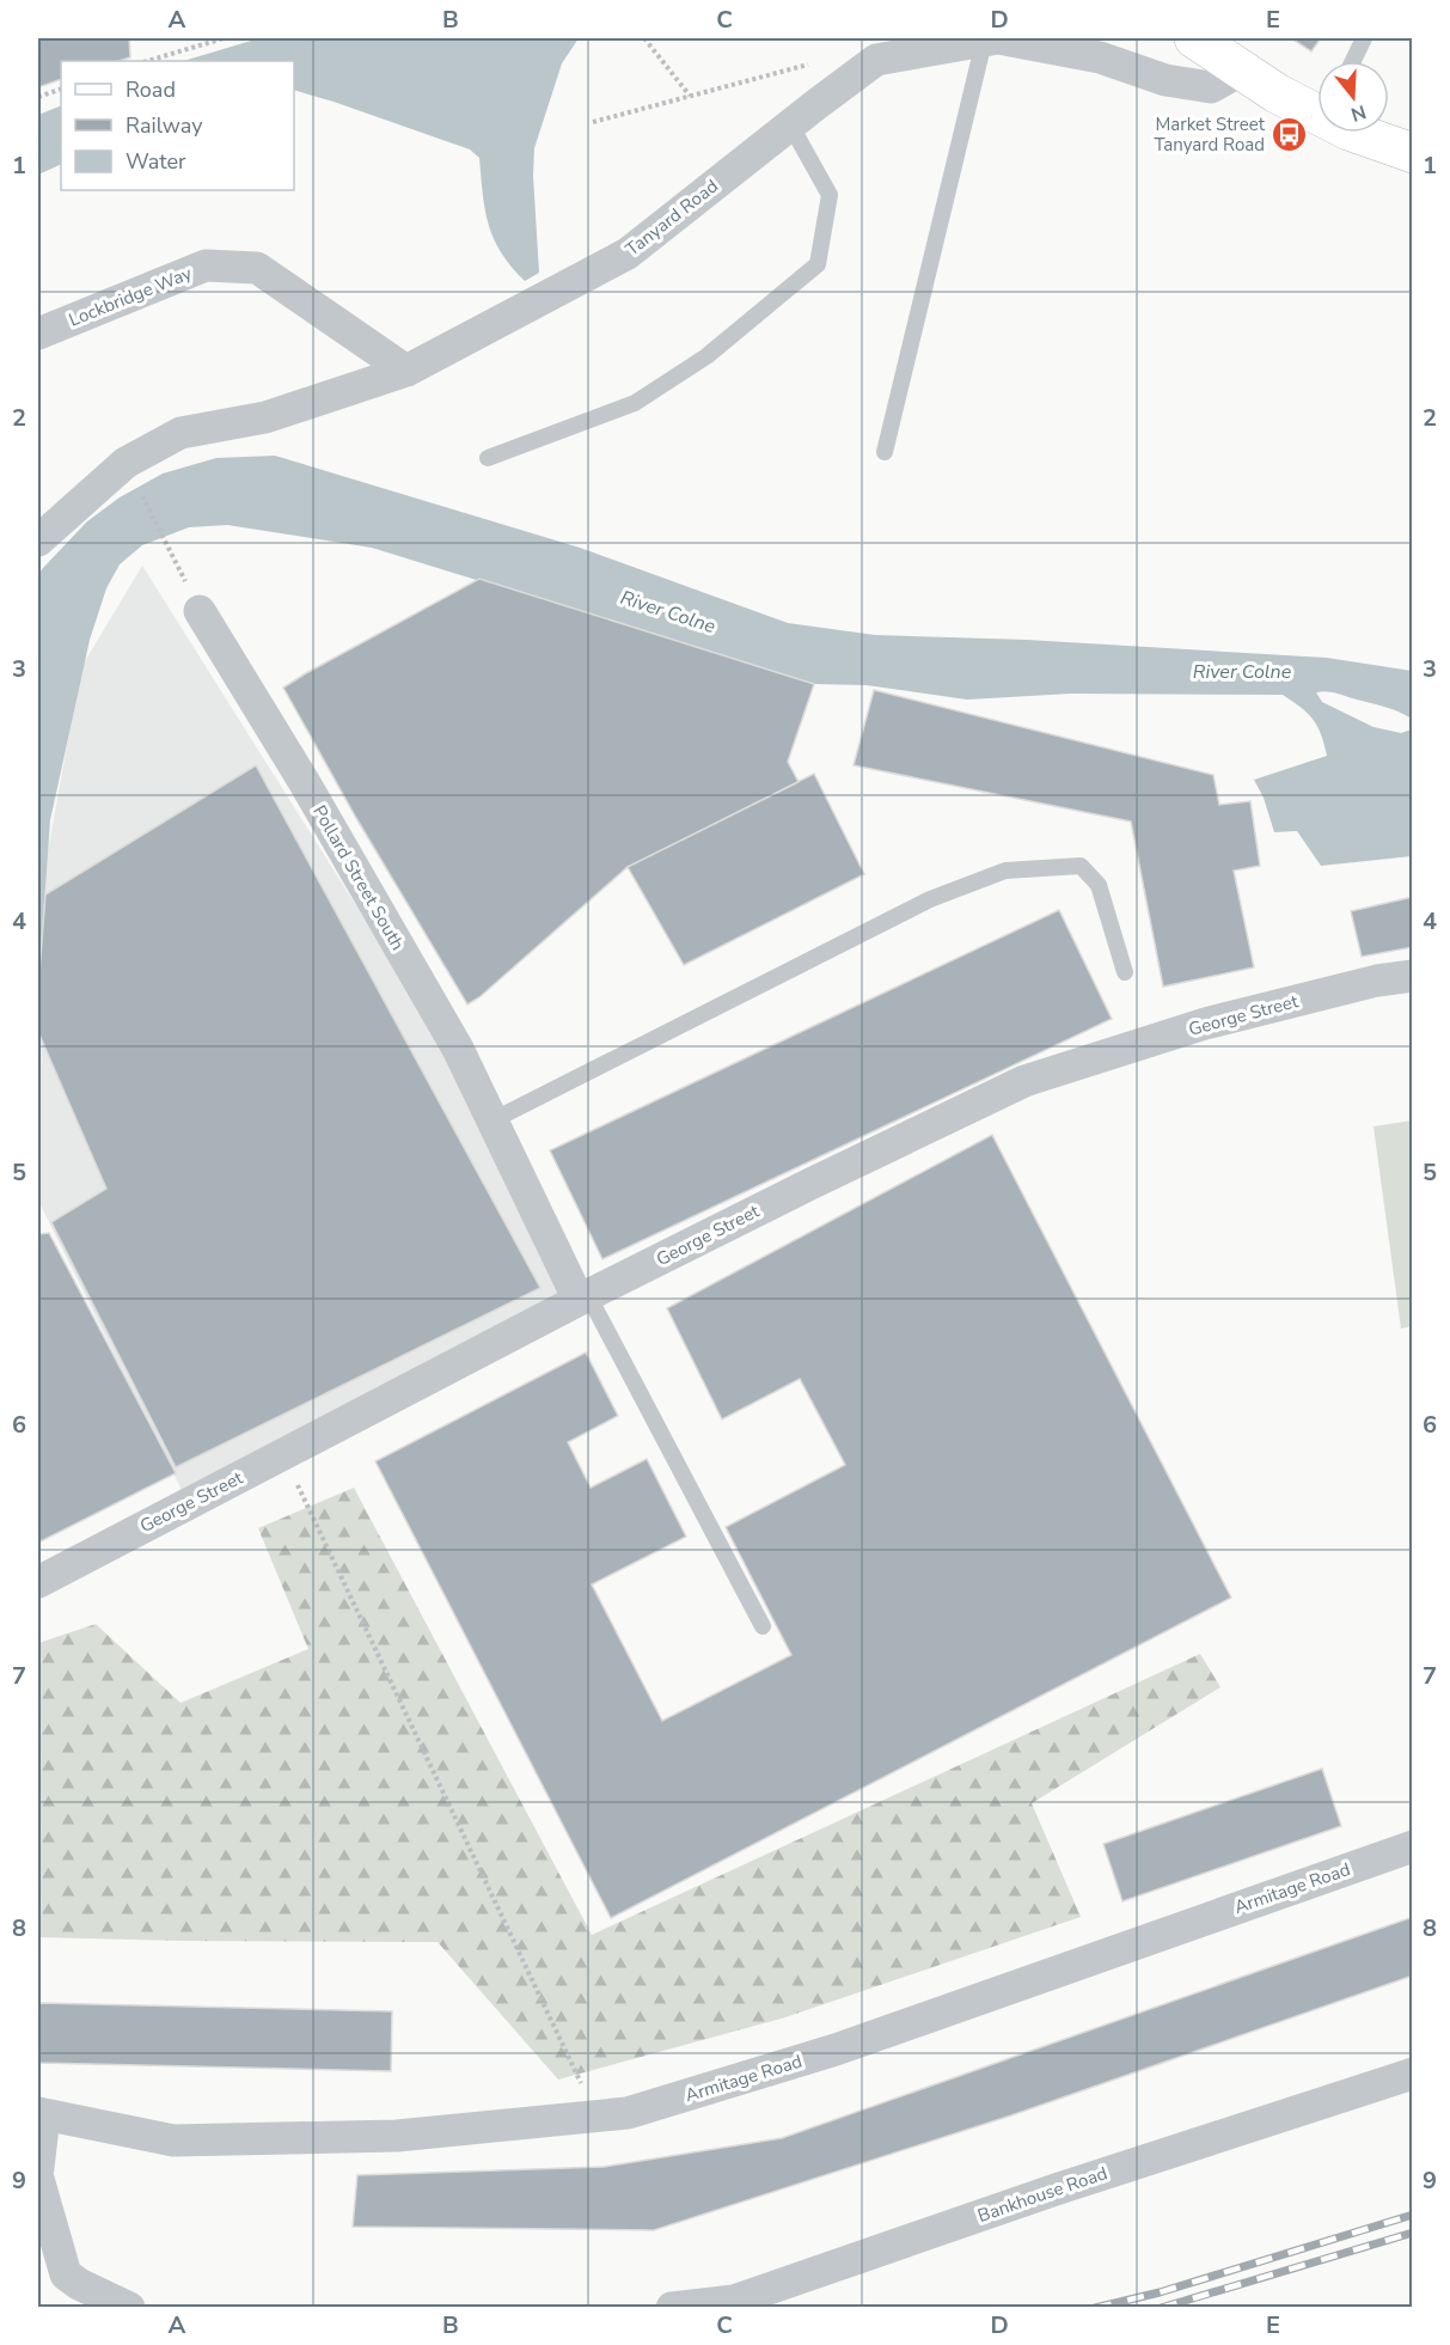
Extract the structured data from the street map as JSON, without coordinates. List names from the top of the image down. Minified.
{"streets":{"street":["Tanyard Road","Lockbridge Way","Pollard Street South","George Street","Armitage Road","Bankhouse Road"]},"crossings":[["Tanyard Road","Lockbridge Way"],["Pollard Street South","George Street"]],"water":["River Colne"],"places":{"bus stop":["Market Street Tanyard Road"]},"legend":["Road","Railway","Water"],"north":"bottom","grid":{"columns":["A","B","C","D","E"],"rows":["1","2","3","4","5","6","7","8","9"]}}
